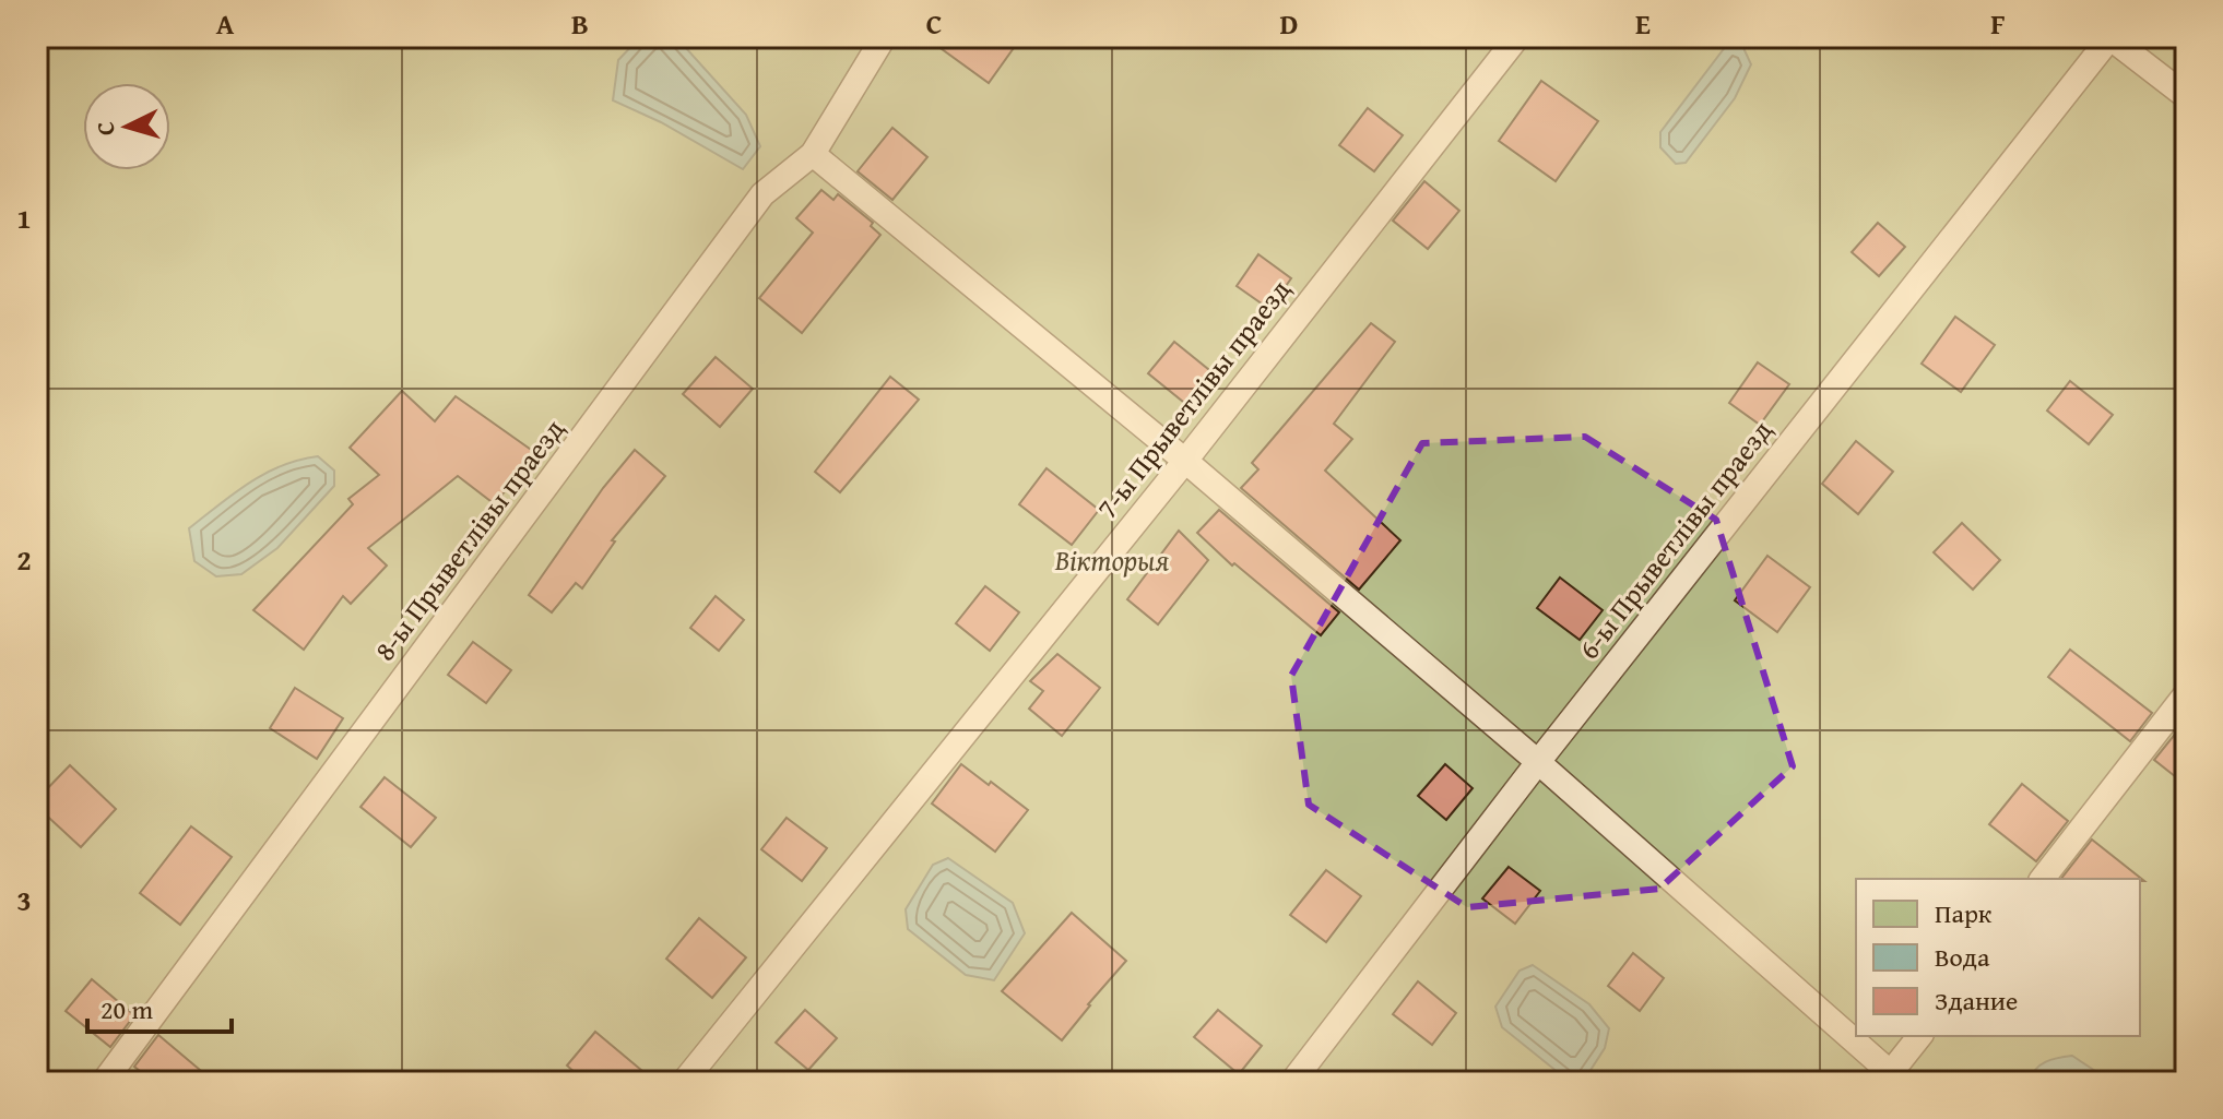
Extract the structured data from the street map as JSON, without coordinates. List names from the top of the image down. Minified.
{"streets":{"lane":["7-ы Прыветлівы праезд","8-ы Прыветлівы праезд","6-ы Прыветлівы праезд"]},"parks":["Вікторыя"],"legend":["Парк","Вода","Здание"],"scale_bar":"20 m","north":"left","grid":{"columns":["A","B","C","D","E","F"],"rows":["1","2","3"]}}
